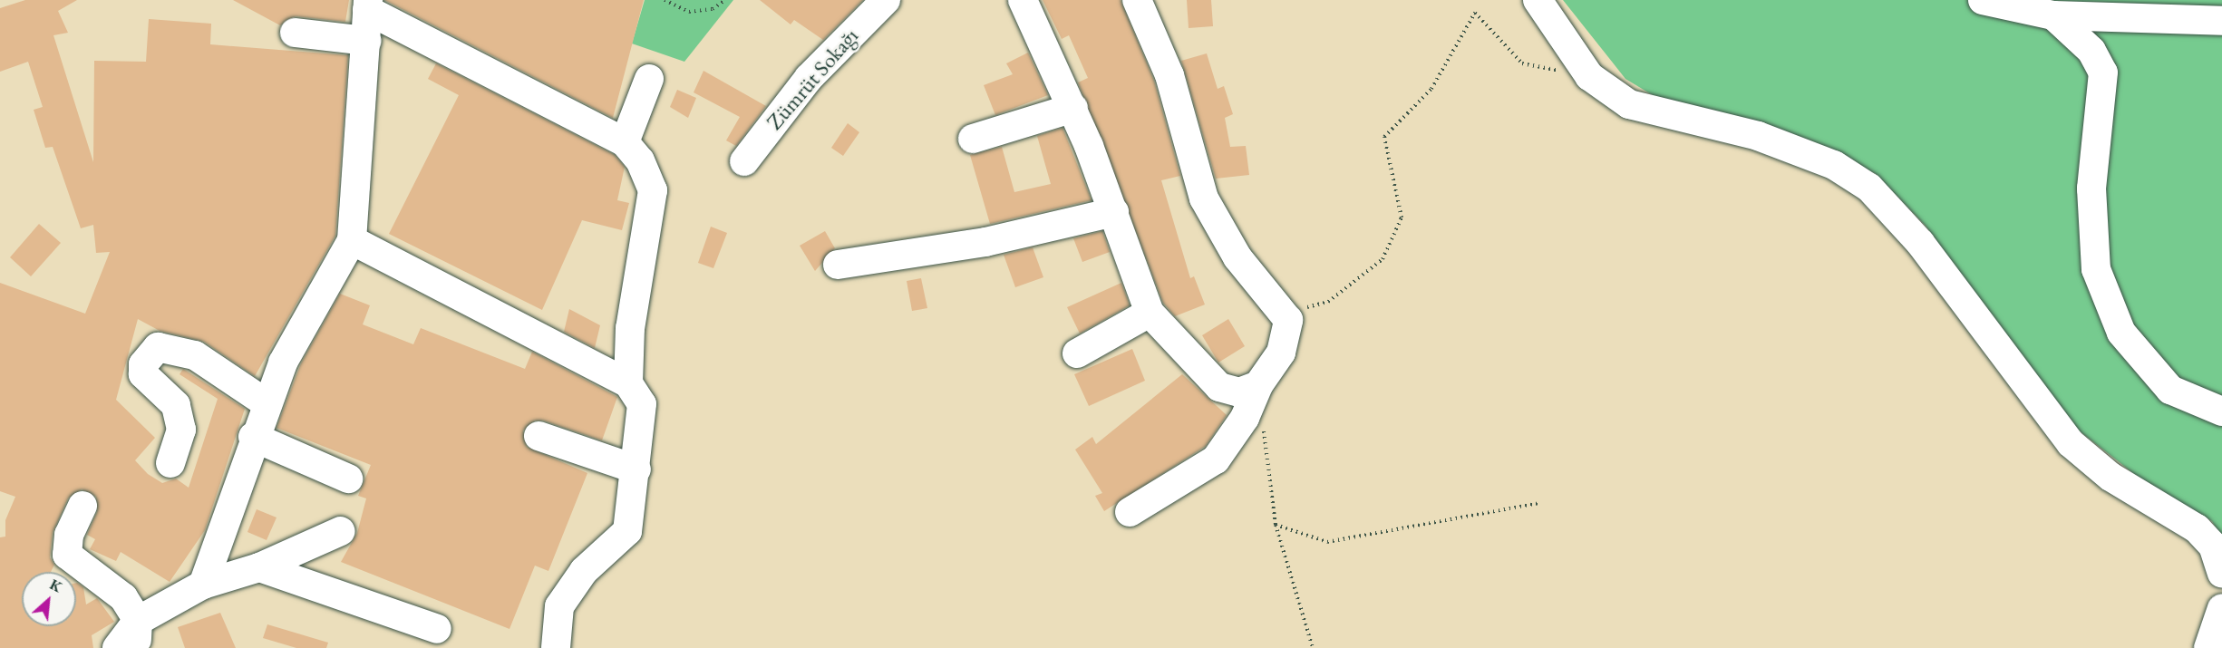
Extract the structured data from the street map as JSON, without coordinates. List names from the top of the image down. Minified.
{"streets":{"street":["Zümrüt Sokağı"]},"north":"top right"}
